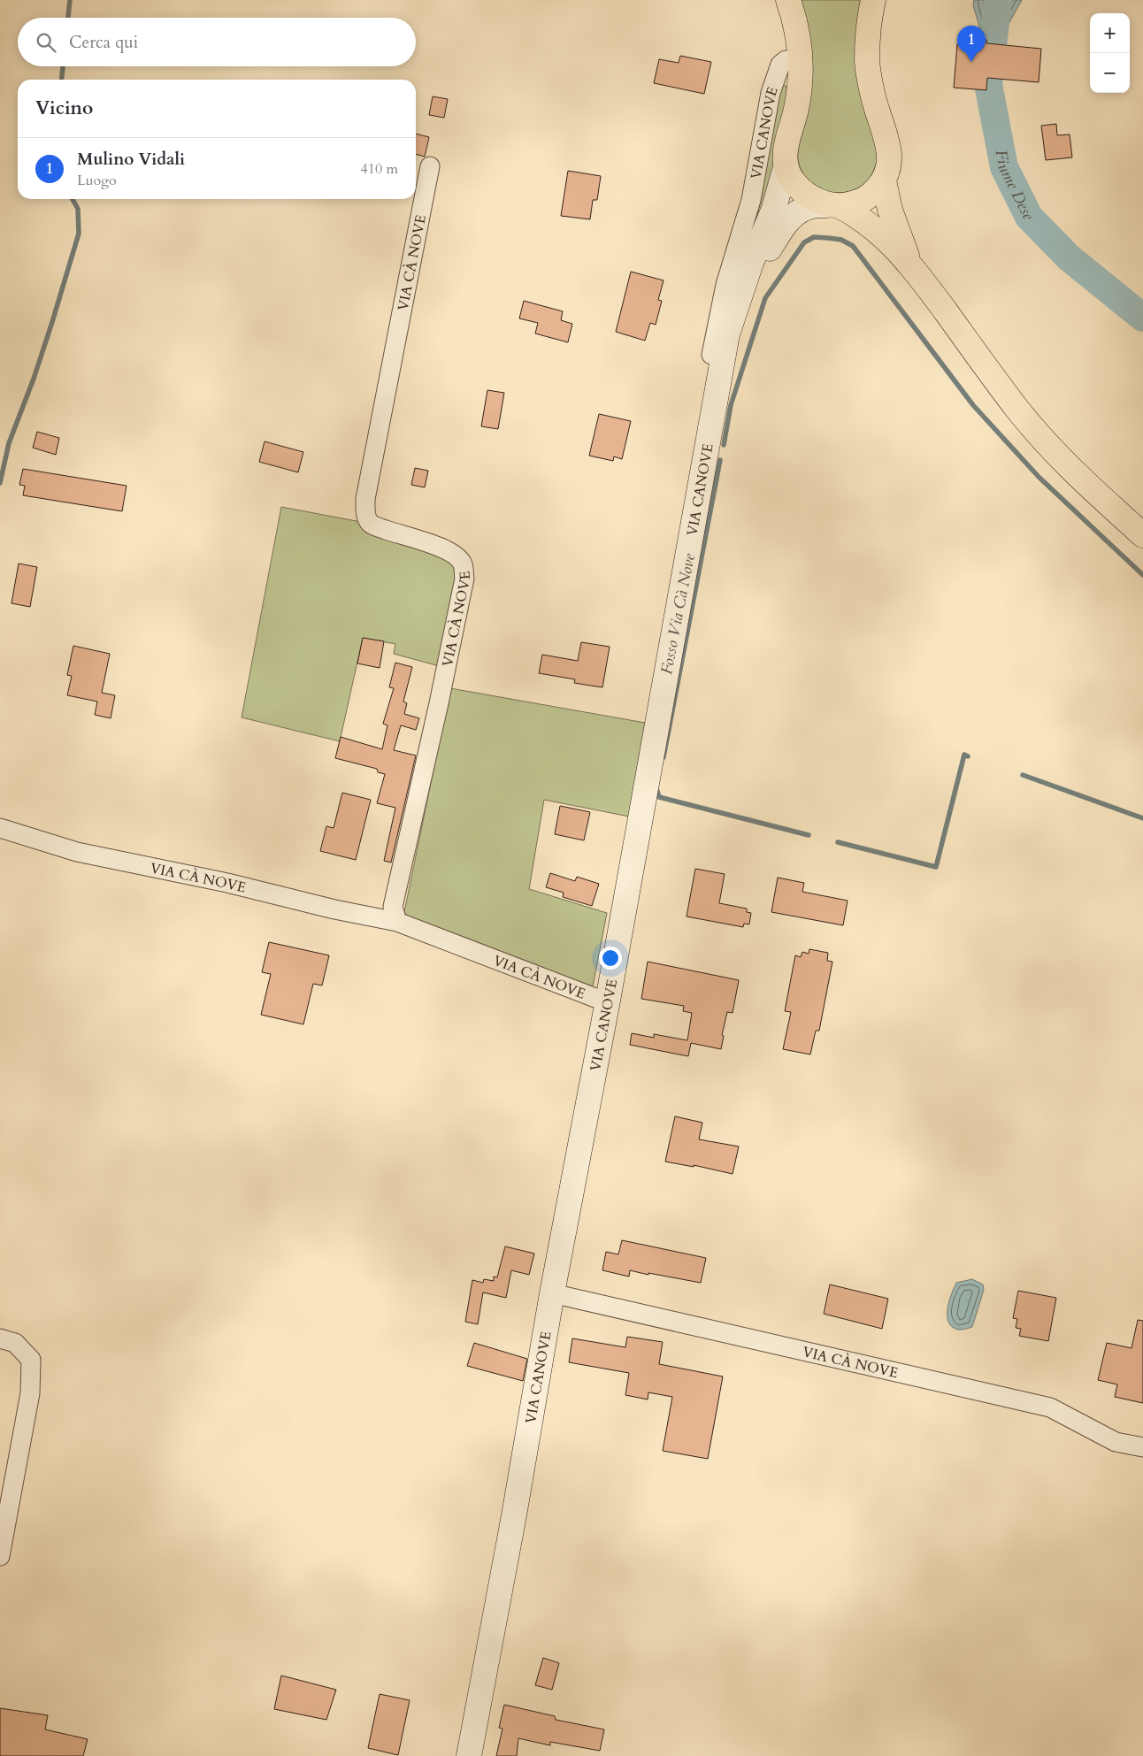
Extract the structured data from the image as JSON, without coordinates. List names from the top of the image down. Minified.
{"streets":{"street":["VIA CANOVE","VIA CÀ NOVE"]},"crossings":[["VIA CANOVE","VIA CÀ NOVE"]],"water":["Fiume Dese","Fosso Via Cà Nove"],"page":{"map_buttons":["+","−"],"search":"Cerca qui","pins":"1","heading":"Vicino","list":[{"mark":"1","name":"Mulino Vidali","note":"Luogo","value":"410 m"}]}}
